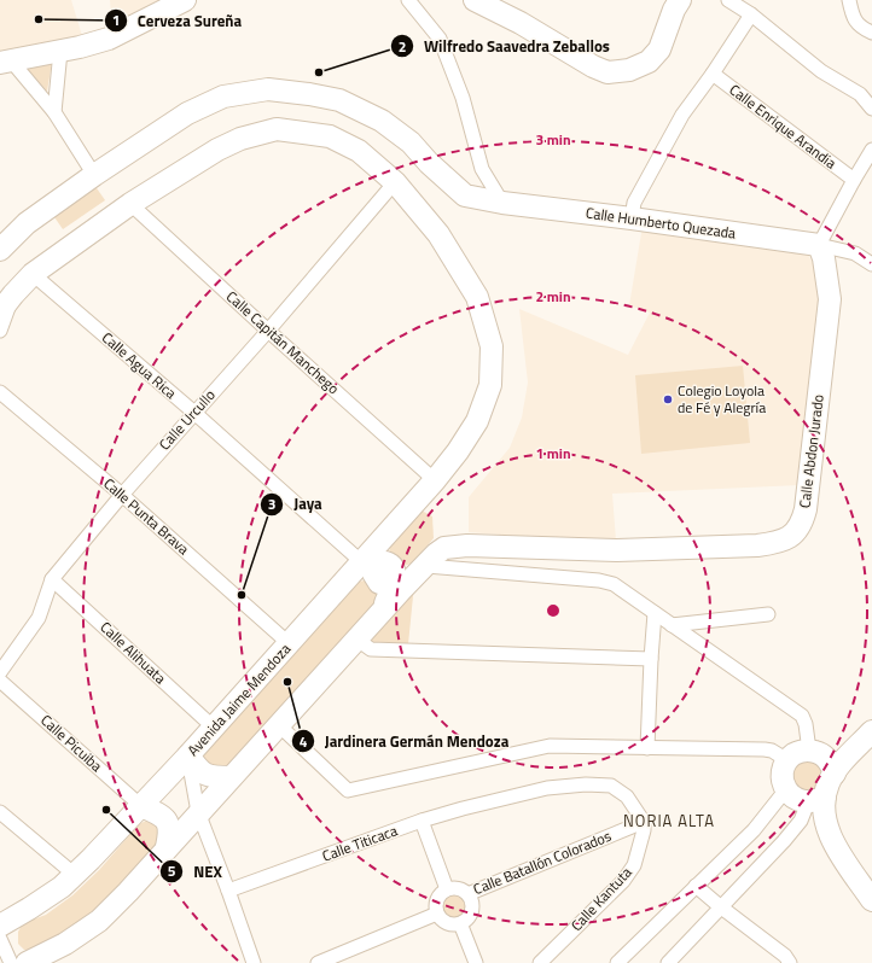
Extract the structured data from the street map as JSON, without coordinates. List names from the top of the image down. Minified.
{"streets":{"main road":["Calle Humberto Quezada","Calle Abdon Jurado","Avenida Jaime Mendoza"],"street":["Calle Enrique Arandia","Calle Capitán Manchego","Calle Agua Rica","Calle Urcullo","Calle Punta Brava","Calle Alihuata","Calle Picuiba","Calle Titicaca","Calle Batallón Colorados","Calle Kantuta"]},"crossings":[["Calle Humberto Quezada","Calle Abdon Jurado"],["Calle Capitán Manchego","Calle Urcullo"],["Calle Capitán Manchego","Avenida Jaime Mendoza"],["Calle Agua Rica","Calle Urcullo"],["Calle Agua Rica","Calle Abdon Jurado"],["Calle Agua Rica","Avenida Jaime Mendoza"],["Calle Urcullo","Calle Punta Brava"],["Calle Urcullo","Calle Alihuata"],["Calle Urcullo","Avenida Jaime Mendoza"],["Calle Abdon Jurado","Avenida Jaime Mendoza"],["Calle Punta Brava","Avenida Jaime Mendoza"],["Calle Alihuata","Avenida Jaime Mendoza"],["Avenida Jaime Mendoza","Calle Picuiba"],["Calle Titicaca","Calle Batallón Colorados"],["Calle Titicaca","Calle Kantuta"],["Calle Batallón Colorados","Calle Kantuta"]],"districts":["NORIA ALTA"],"places":["Cerveza Sureña","Wilfredo Saavedra Zeballos","Colegio Loyola de Fé y Alegría","Jaya","Jardinera Germán Mendoza","NEX"],"rings":["3 min","2 min","1 min"]}
